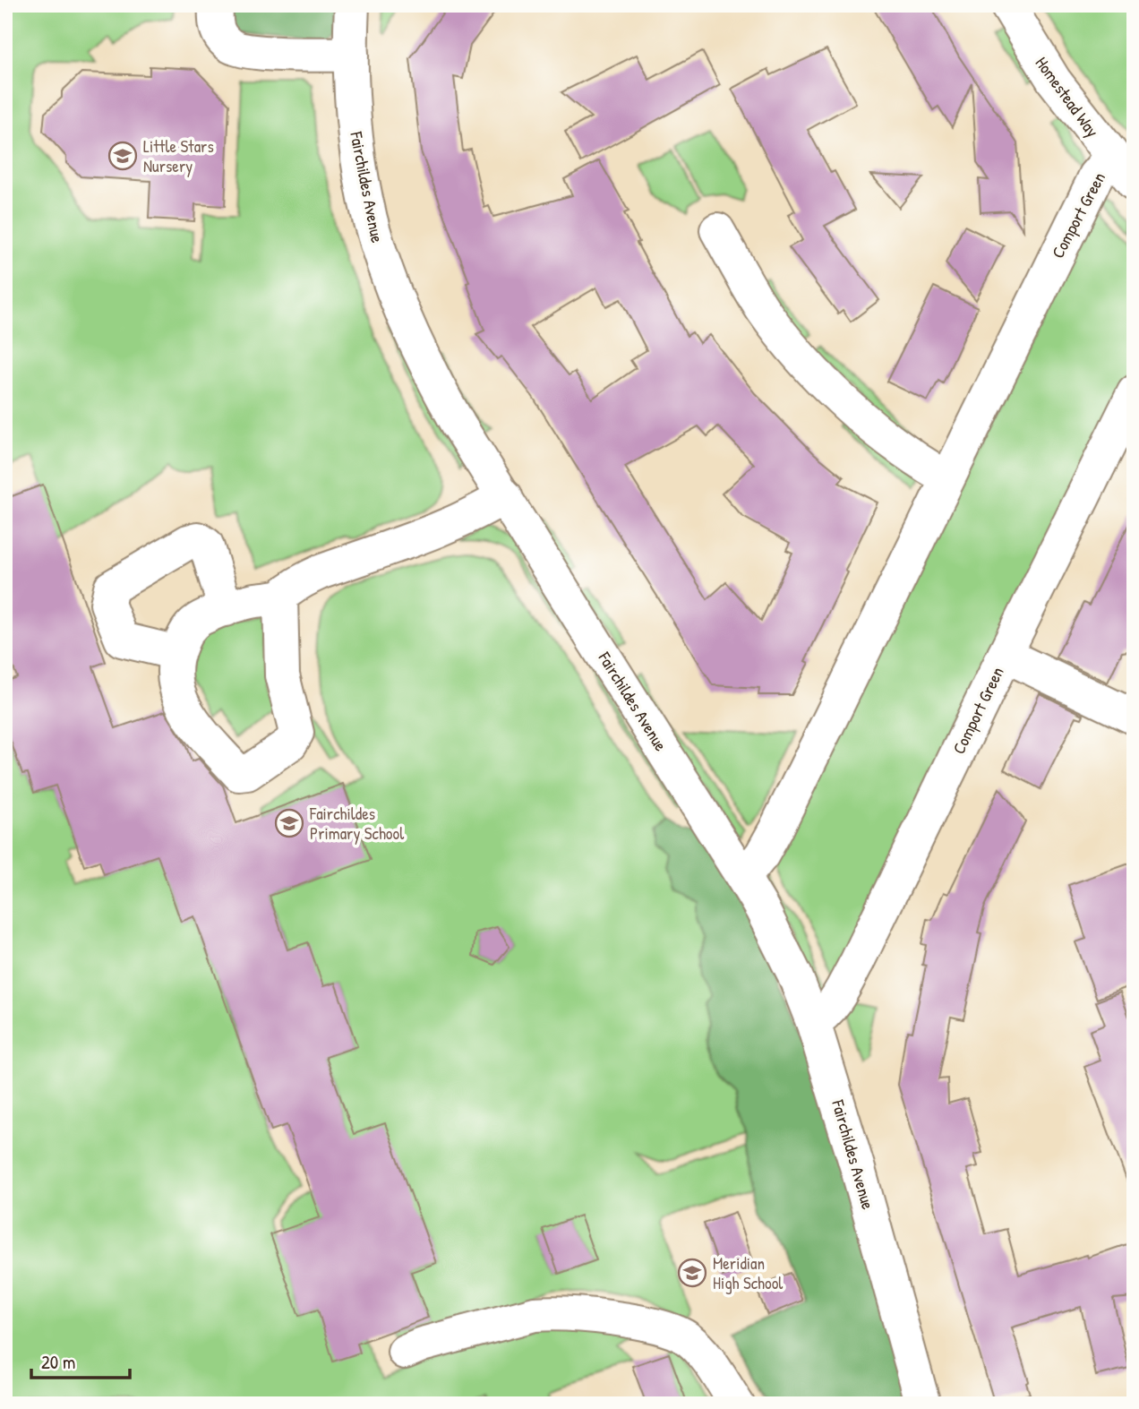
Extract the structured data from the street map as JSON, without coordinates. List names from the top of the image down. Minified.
{"streets":{"street":["Homestead Way","Fairchildes Avenue","Comport Green"]},"crossings":[["Homestead Way","Comport Green"],["Fairchildes Avenue","Comport Green"]],"places":{"school or university":["Little Stars Nursery","Fairchildes Primary School","Meridian High School"]},"scale_bar":"20 m"}
